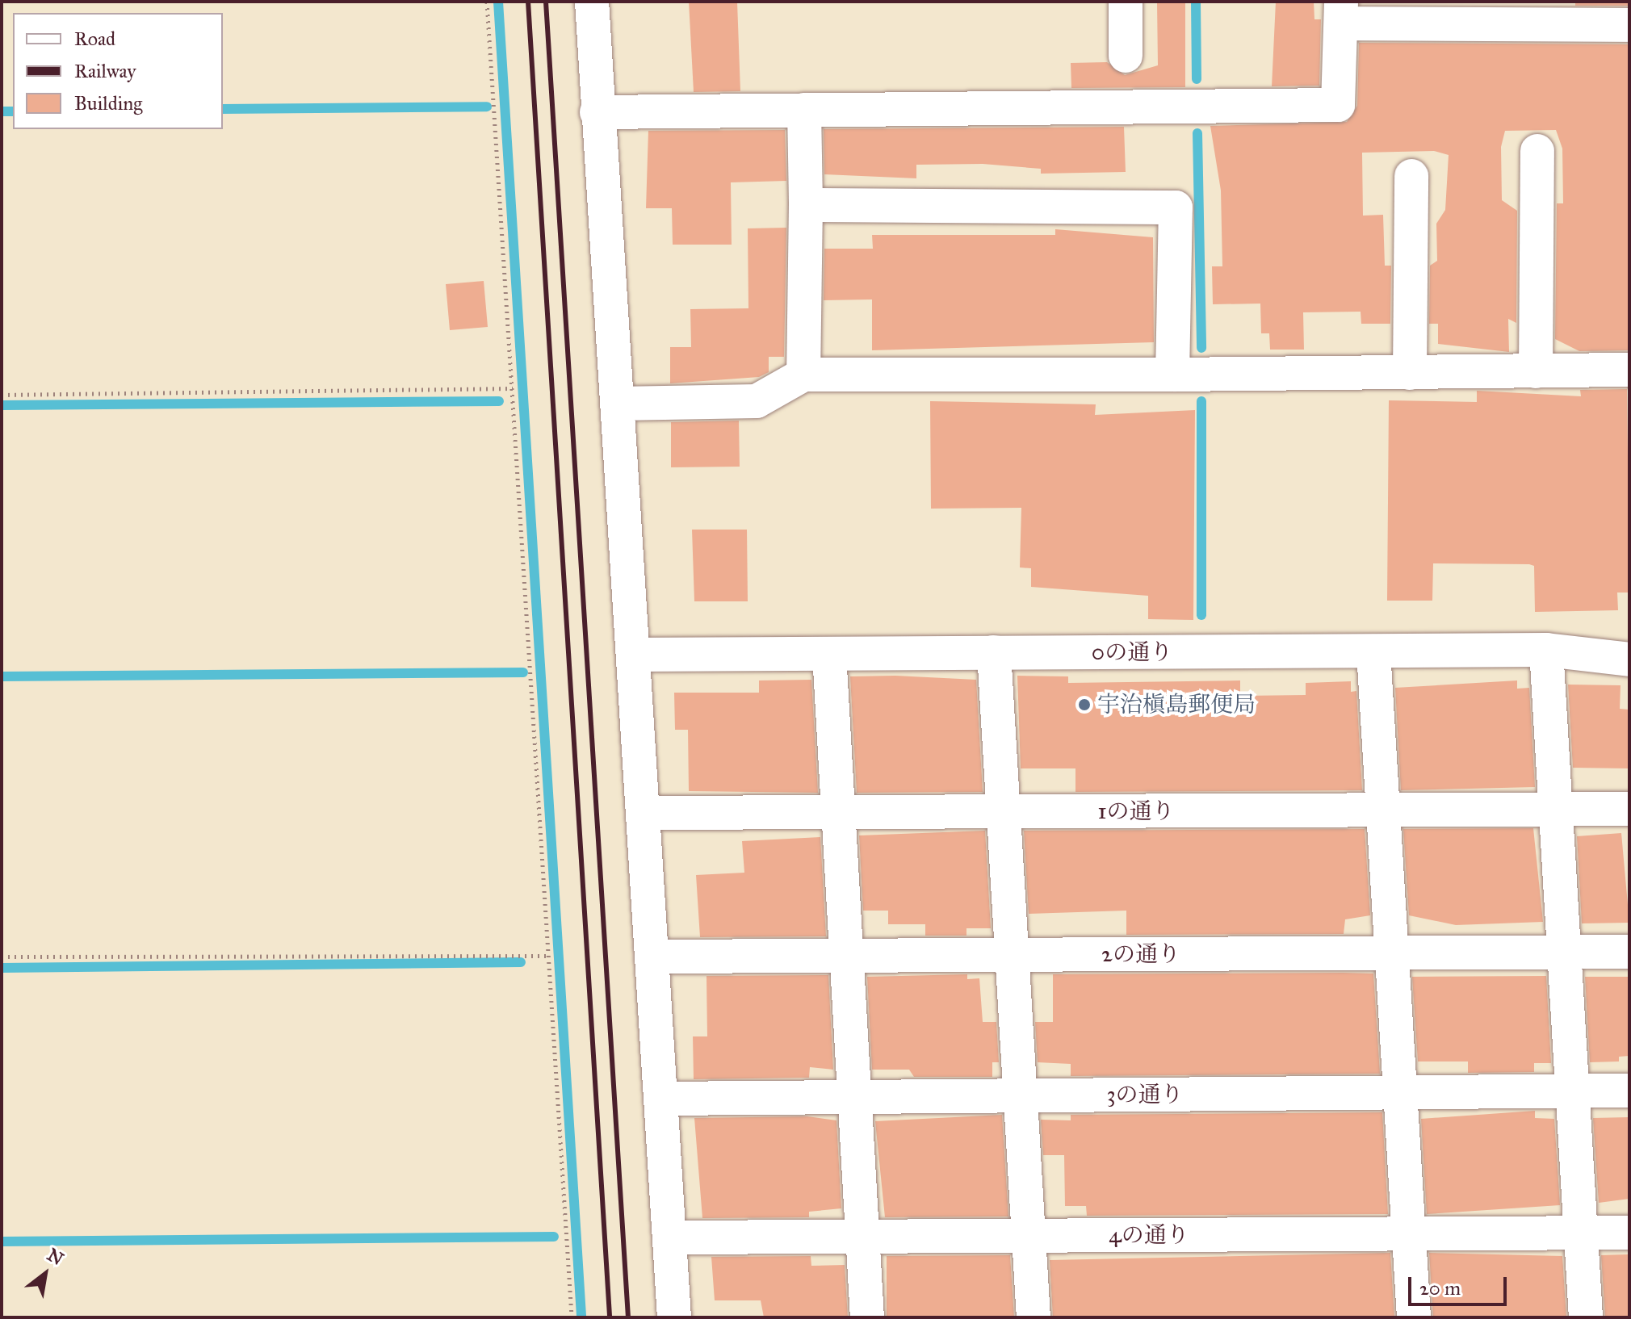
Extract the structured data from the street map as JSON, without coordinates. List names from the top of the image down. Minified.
{"streets":{"street":["0の通り","1の通り","2の通り","3の通り","4の通り"]},"places":["宇治槇島郵便局"],"legend":["Road","Railway","Building"],"scale_bar":"20 m","north":"top right"}
